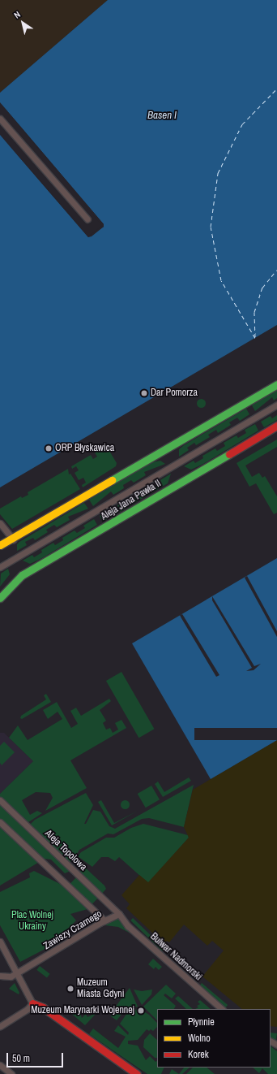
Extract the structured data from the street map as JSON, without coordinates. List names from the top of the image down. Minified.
{"streets":{"street":["Aleja Jana Pawła II","Aleja Topolowa","Zawiszy Czarnego","Bulwar Nadmorski"]},"crossings":[["Aleja Topolowa","Zawiszy Czarnego"],["Aleja Topolowa","Bulwar Nadmorski"],["Zawiszy Czarnego","Bulwar Nadmorski"]],"water":["Basen I"],"parks":["Plac Wolnej Ukrainy"],"places":["Dar Pomorza","ORP Błyskawica","Muzeum Miasta Gdyni","Muzeum Marynarki Wojennej"],"legend":["Płynnie","Wolno","Korek"],"scale_bar":"50 m","north":"top left"}
